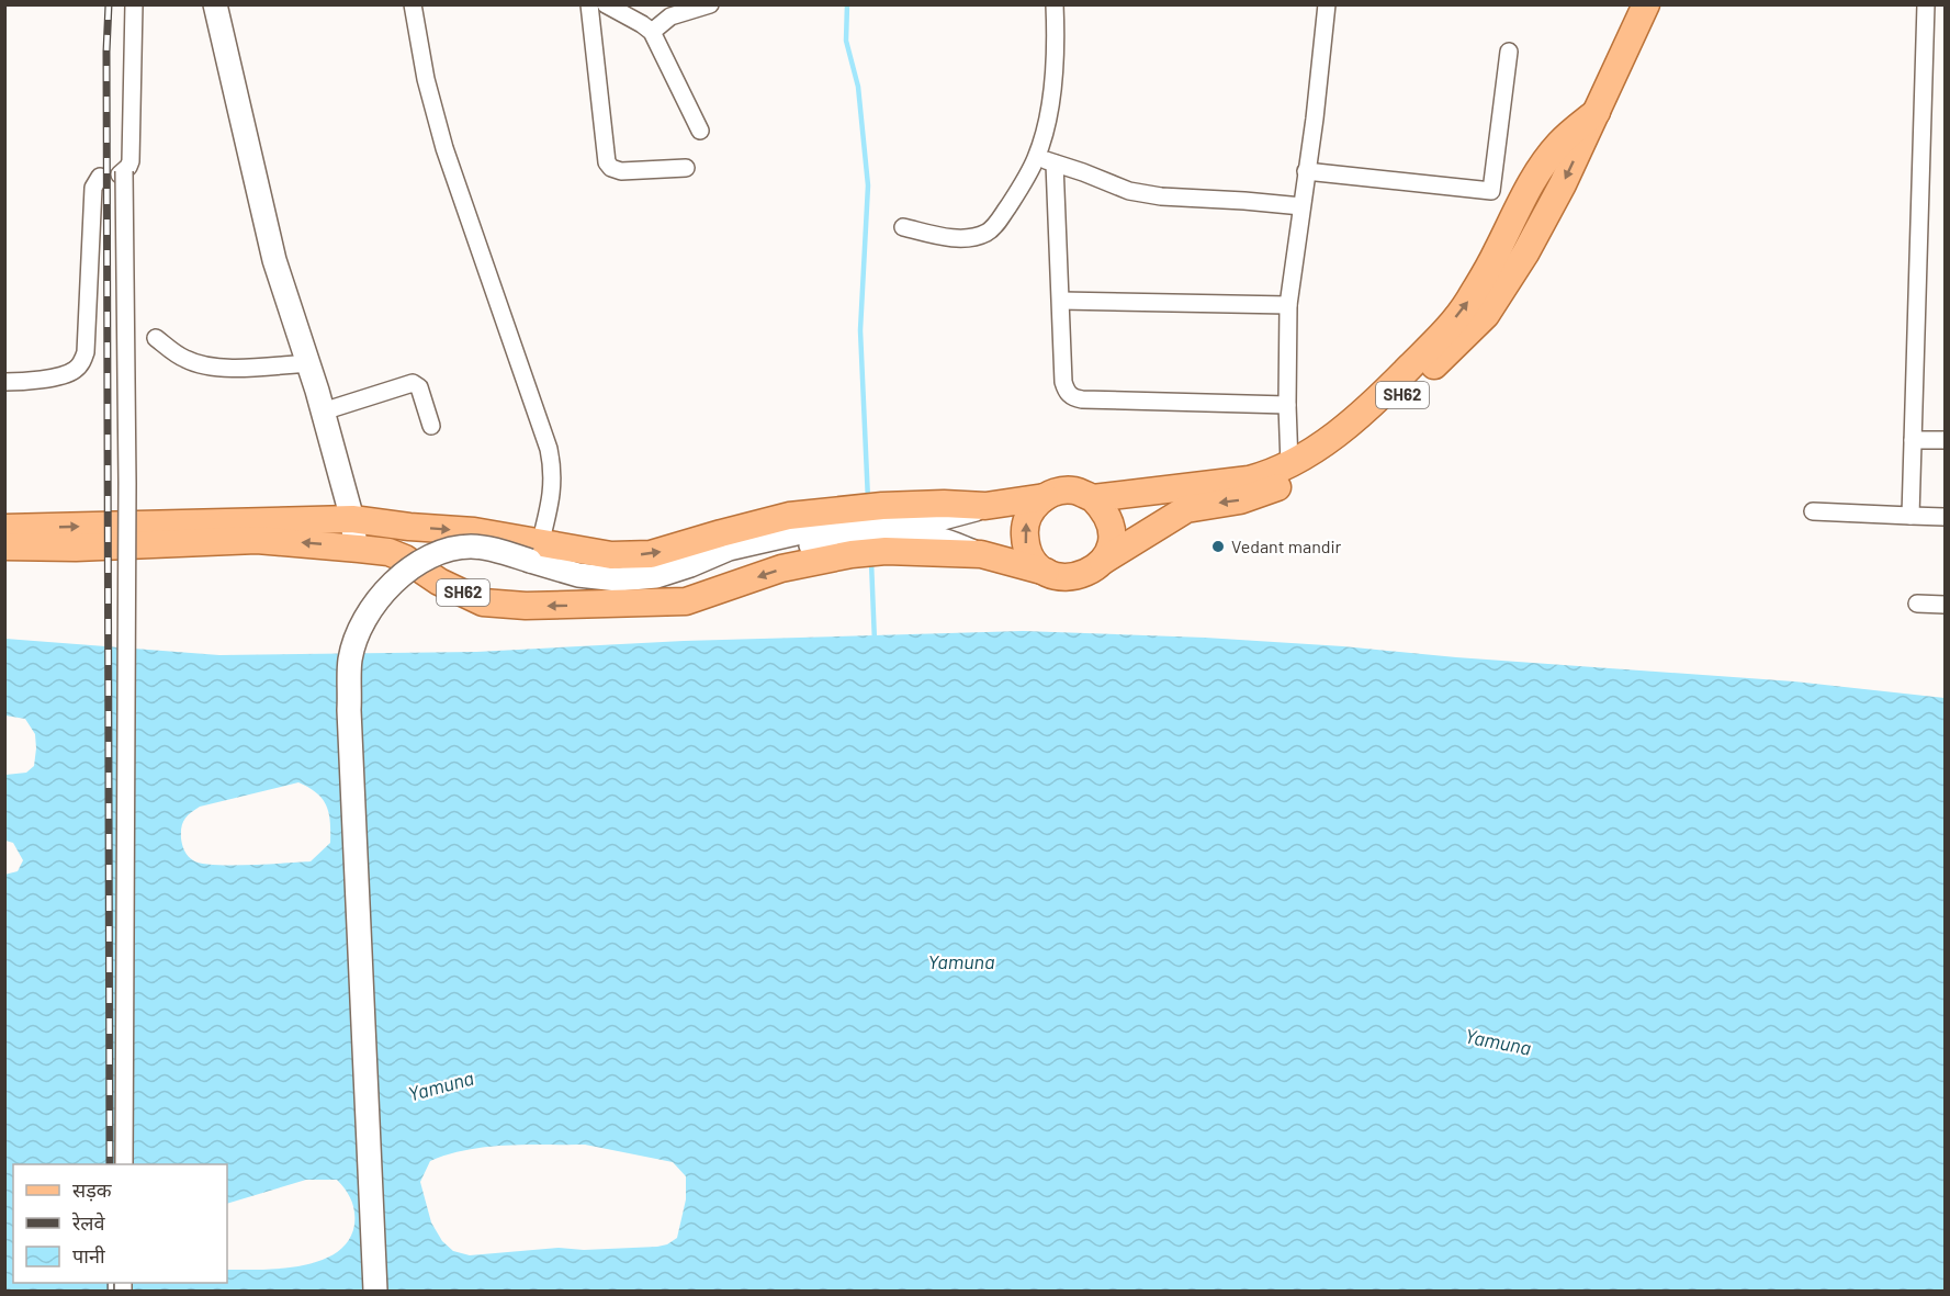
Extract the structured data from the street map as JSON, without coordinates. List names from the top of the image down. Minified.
{"streets":{"main road":["SH62"]},"water":["Yamuna"],"places":["Vedant mandir"],"legend":["सड़क","रेलवे","पानी"]}
